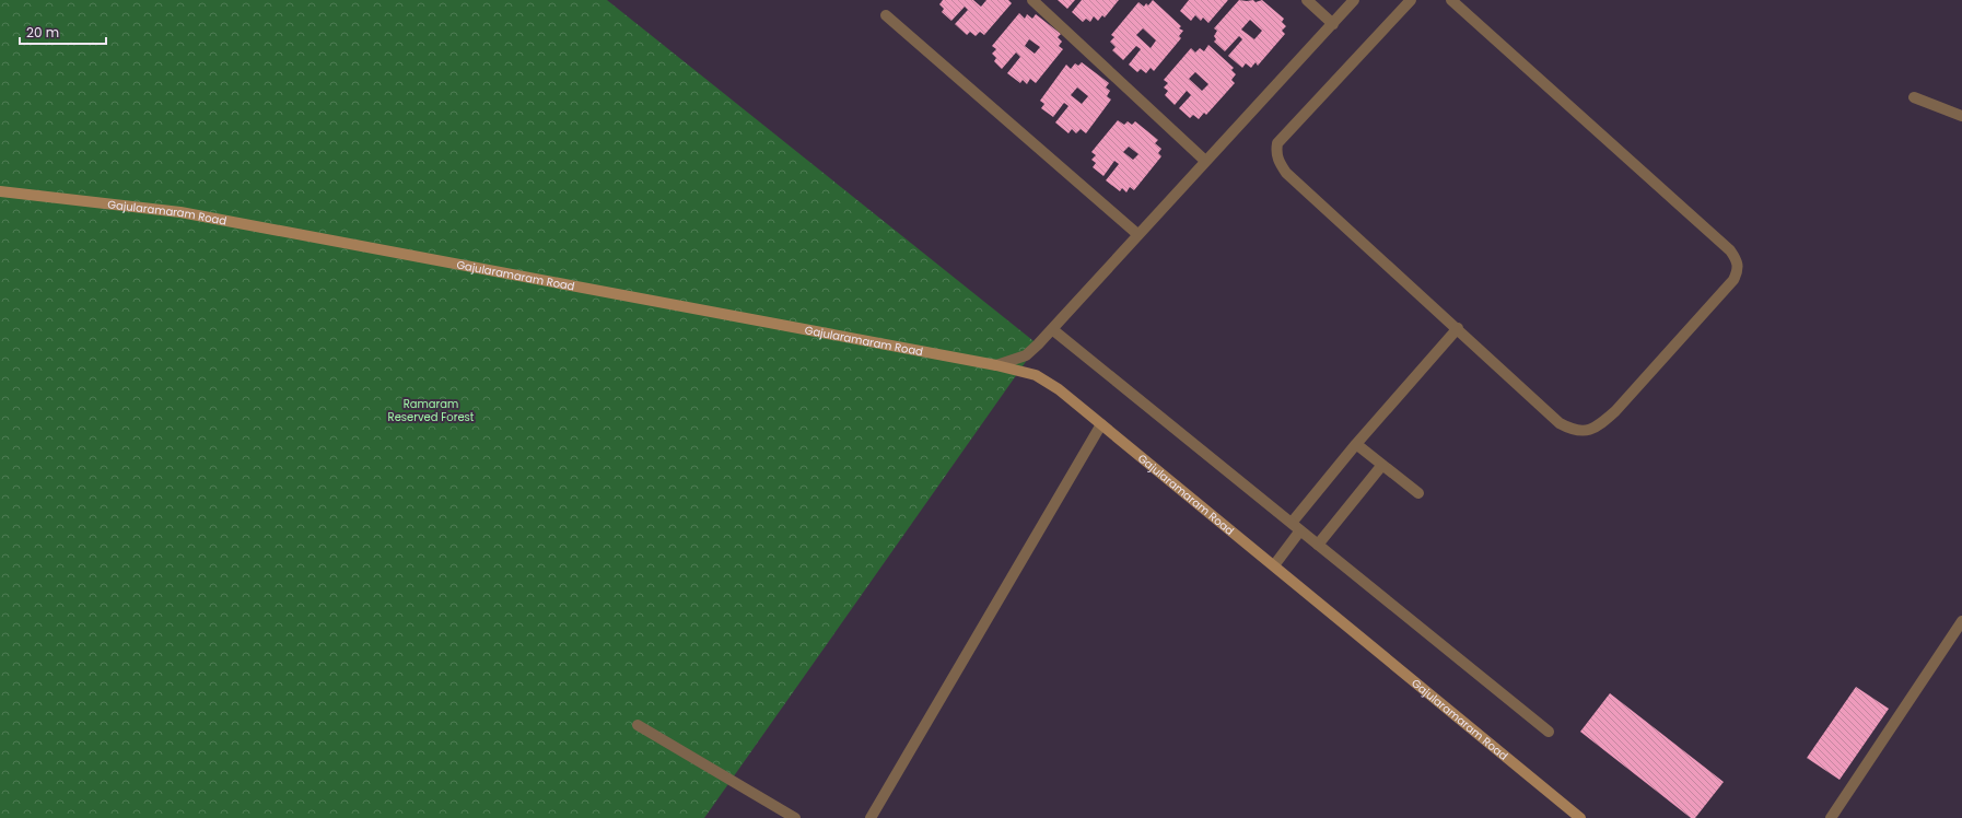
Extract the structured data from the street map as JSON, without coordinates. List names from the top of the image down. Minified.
{"streets":{"main road":["Gajularamaram Road"]},"parks":["Ramaram Reserved Forest"],"scale_bar":"20 m"}
